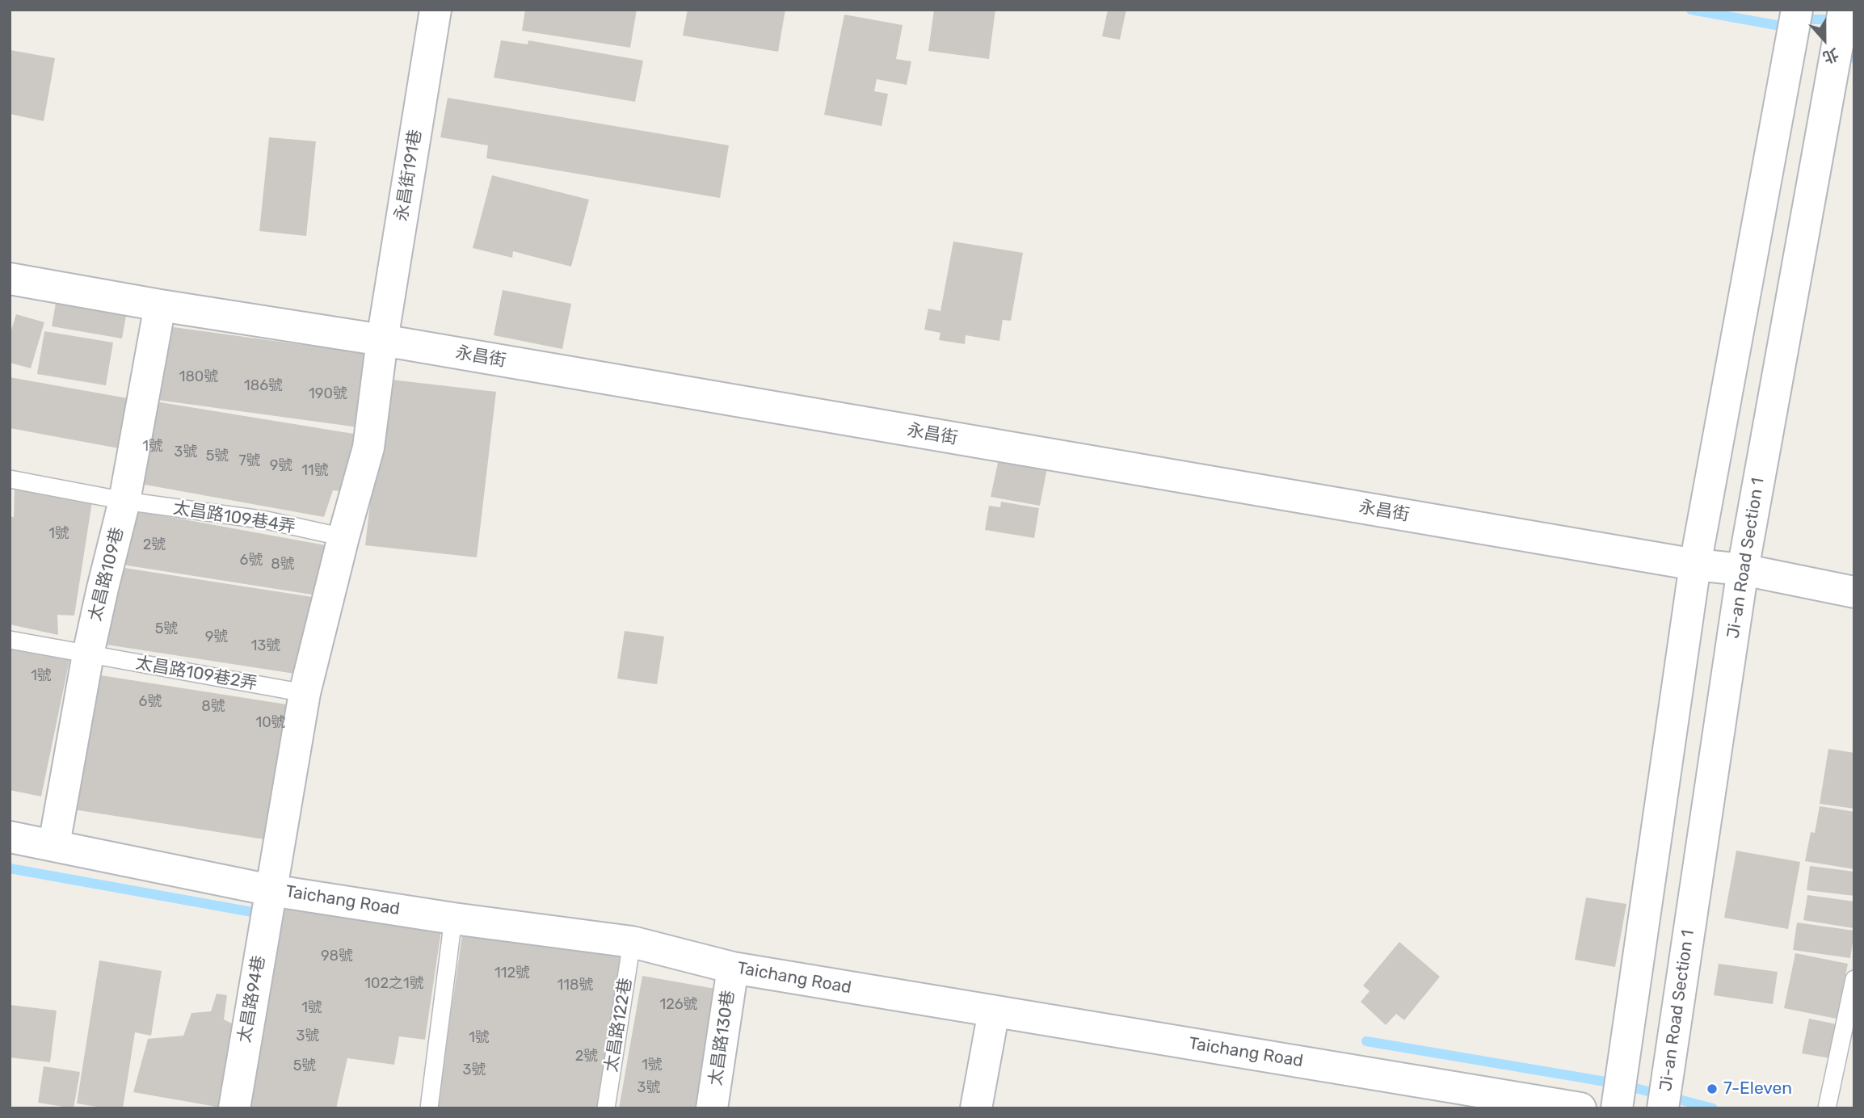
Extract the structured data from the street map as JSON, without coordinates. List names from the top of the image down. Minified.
{"streets":{"street":["永昌街191巷","永昌街","Ji-an Road Section 1","太昌路109巷","Taichang Road","太昌路94巷","太昌路130巷"],"lane":["太昌路109巷4弄","太昌路109巷2弄","太昌路122巷"]},"crossings":[["永昌街191巷","永昌街"],["永昌街191巷","太昌路109巷4弄"],["永昌街191巷","太昌路94巷"],["永昌街","Ji-an Road Section 1"],["永昌街","太昌路109巷"],["太昌路109巷4弄","太昌路109巷"],["太昌路109巷4弄","太昌路94巷"],["太昌路109巷","太昌路109巷2弄"],["太昌路109巷","Taichang Road"],["太昌路109巷2弄","太昌路94巷"],["Taichang Road","太昌路94巷"],["Taichang Road","太昌路122巷"],["Taichang Road","太昌路130巷"]],"places":["7-Eleven"],"house_numbers":["180號","186號","190號","1號","3號","5號","7號","9號","11號","1號","2號","6號","8號","5號","9號","13號","1號","6號","8號","10號","98號","112號","102之1號","118號","126號","1號","3號","1號","2號","1號","5號","3號","3號"],"north":"bottom"}
